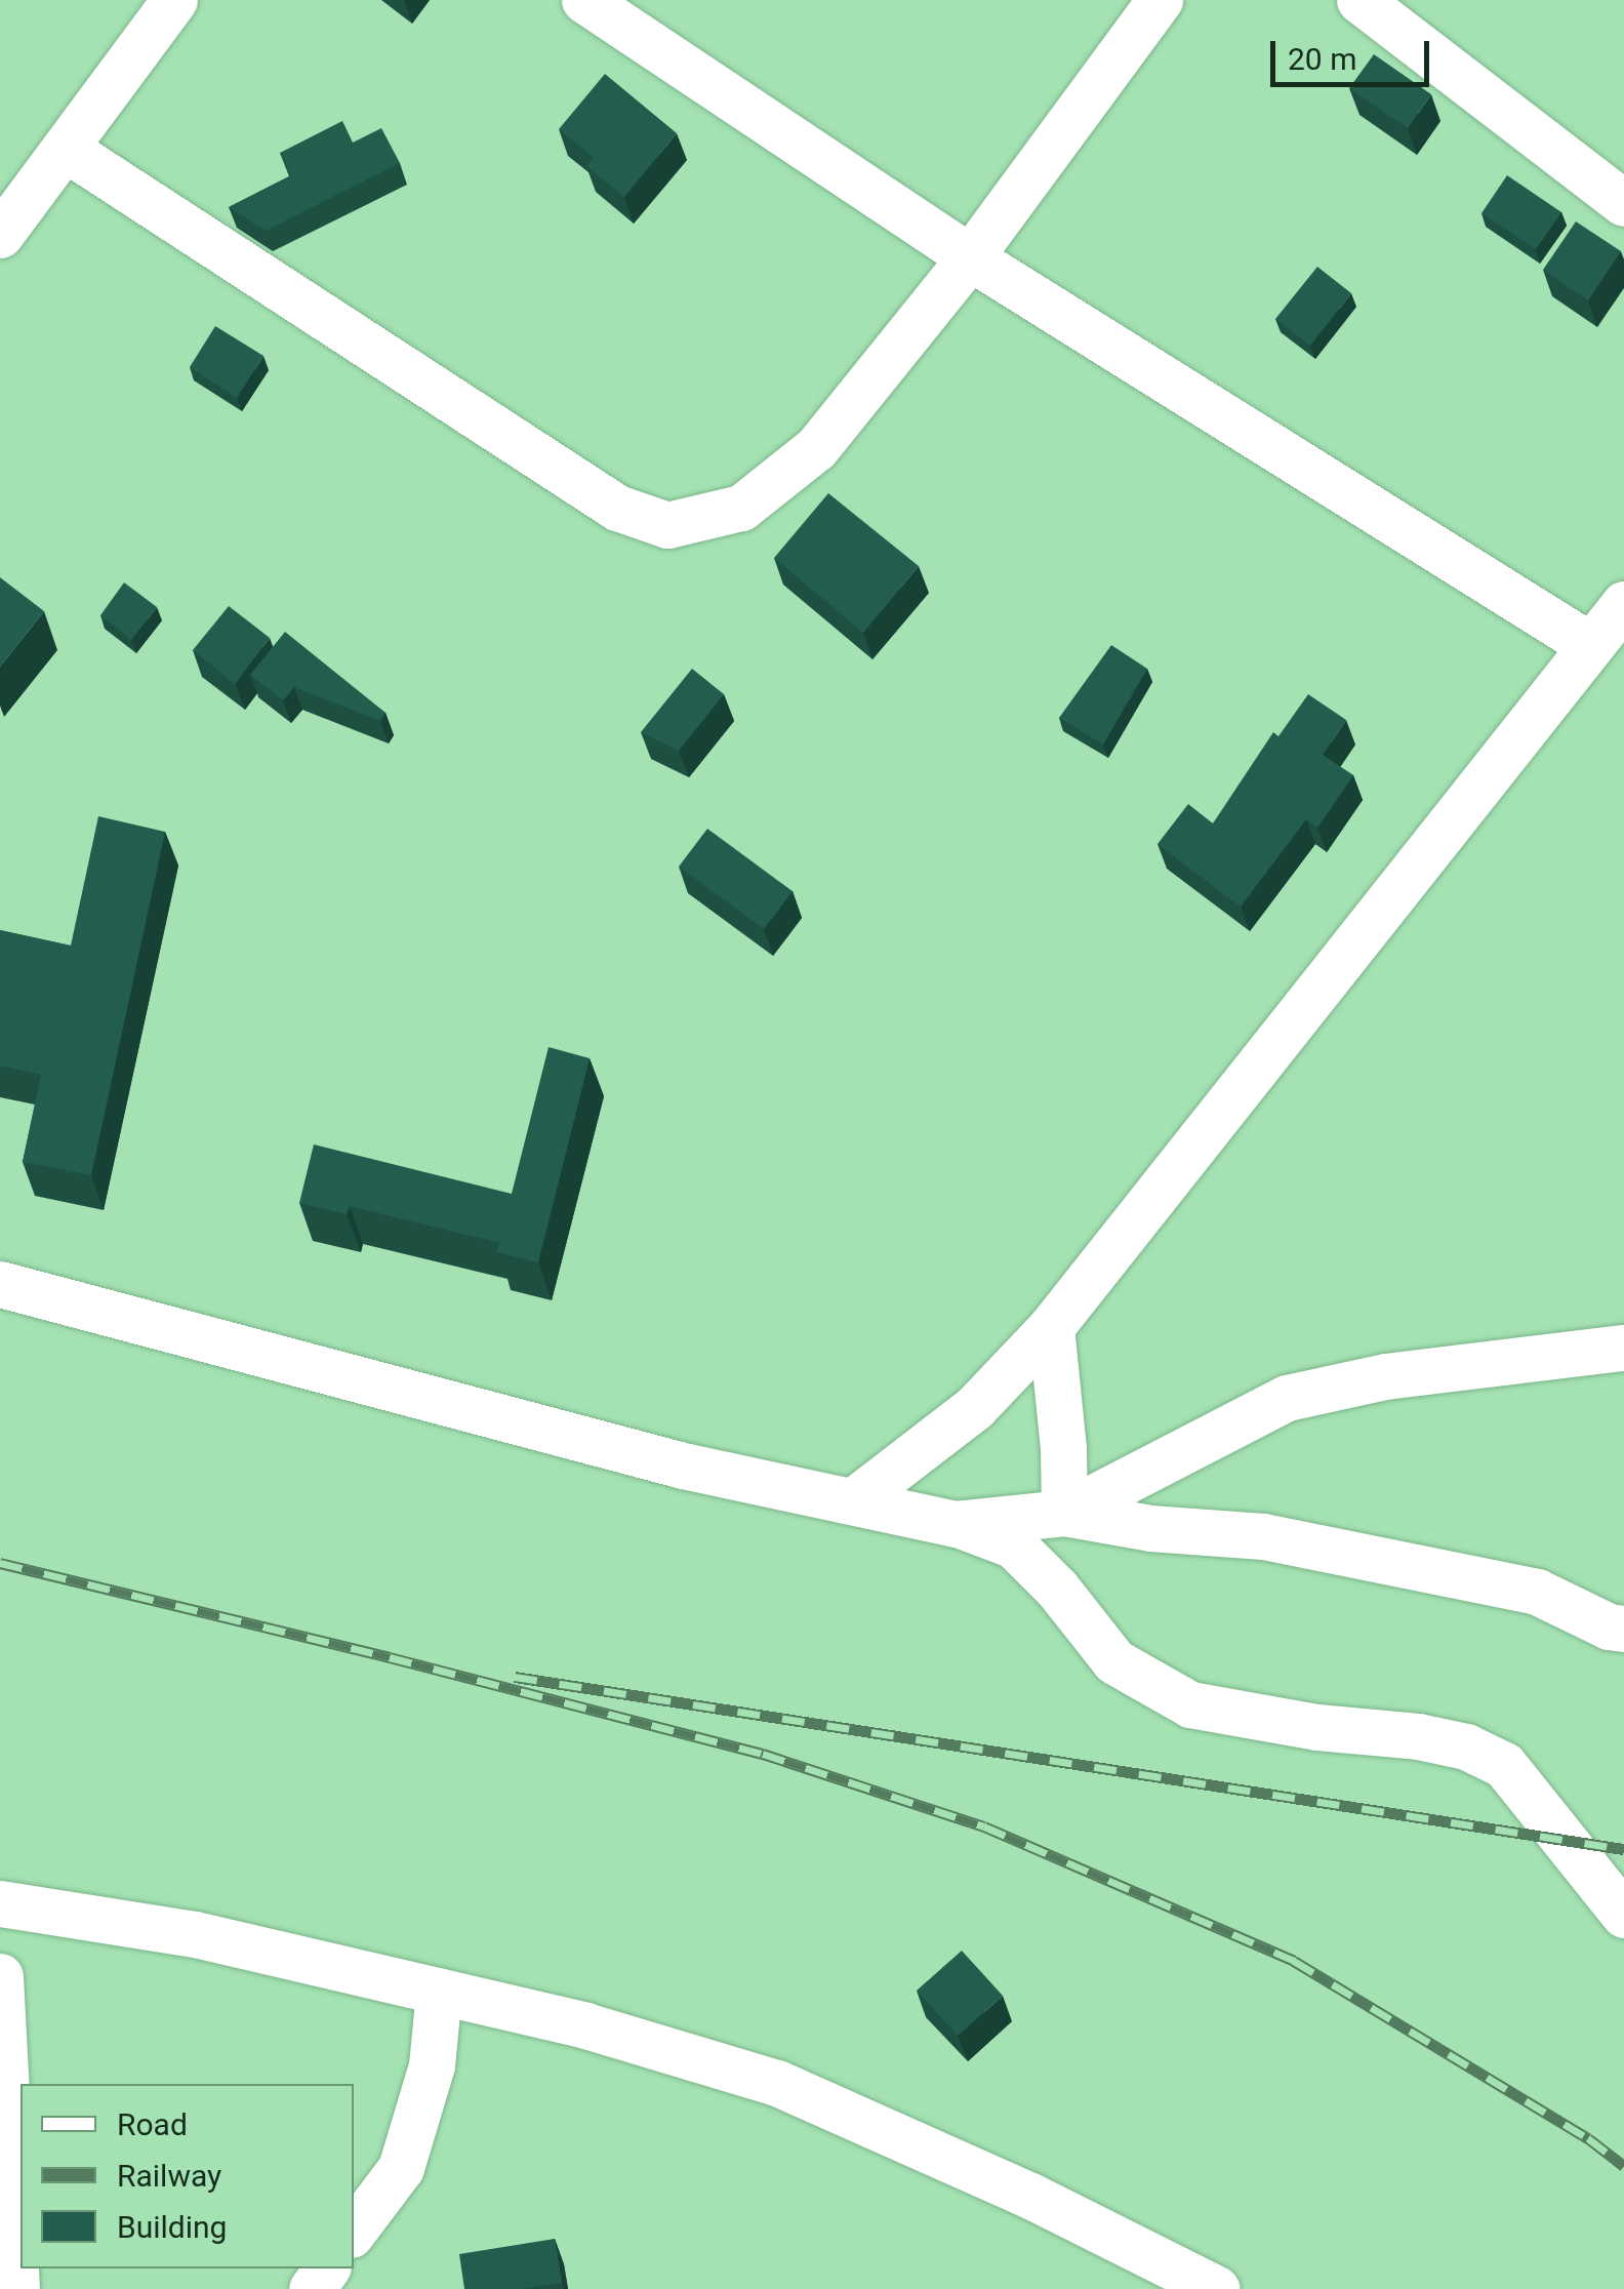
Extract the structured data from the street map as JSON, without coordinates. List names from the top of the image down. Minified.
{"legend":["Road","Railway","Building"],"scale_bar":"20 m"}
